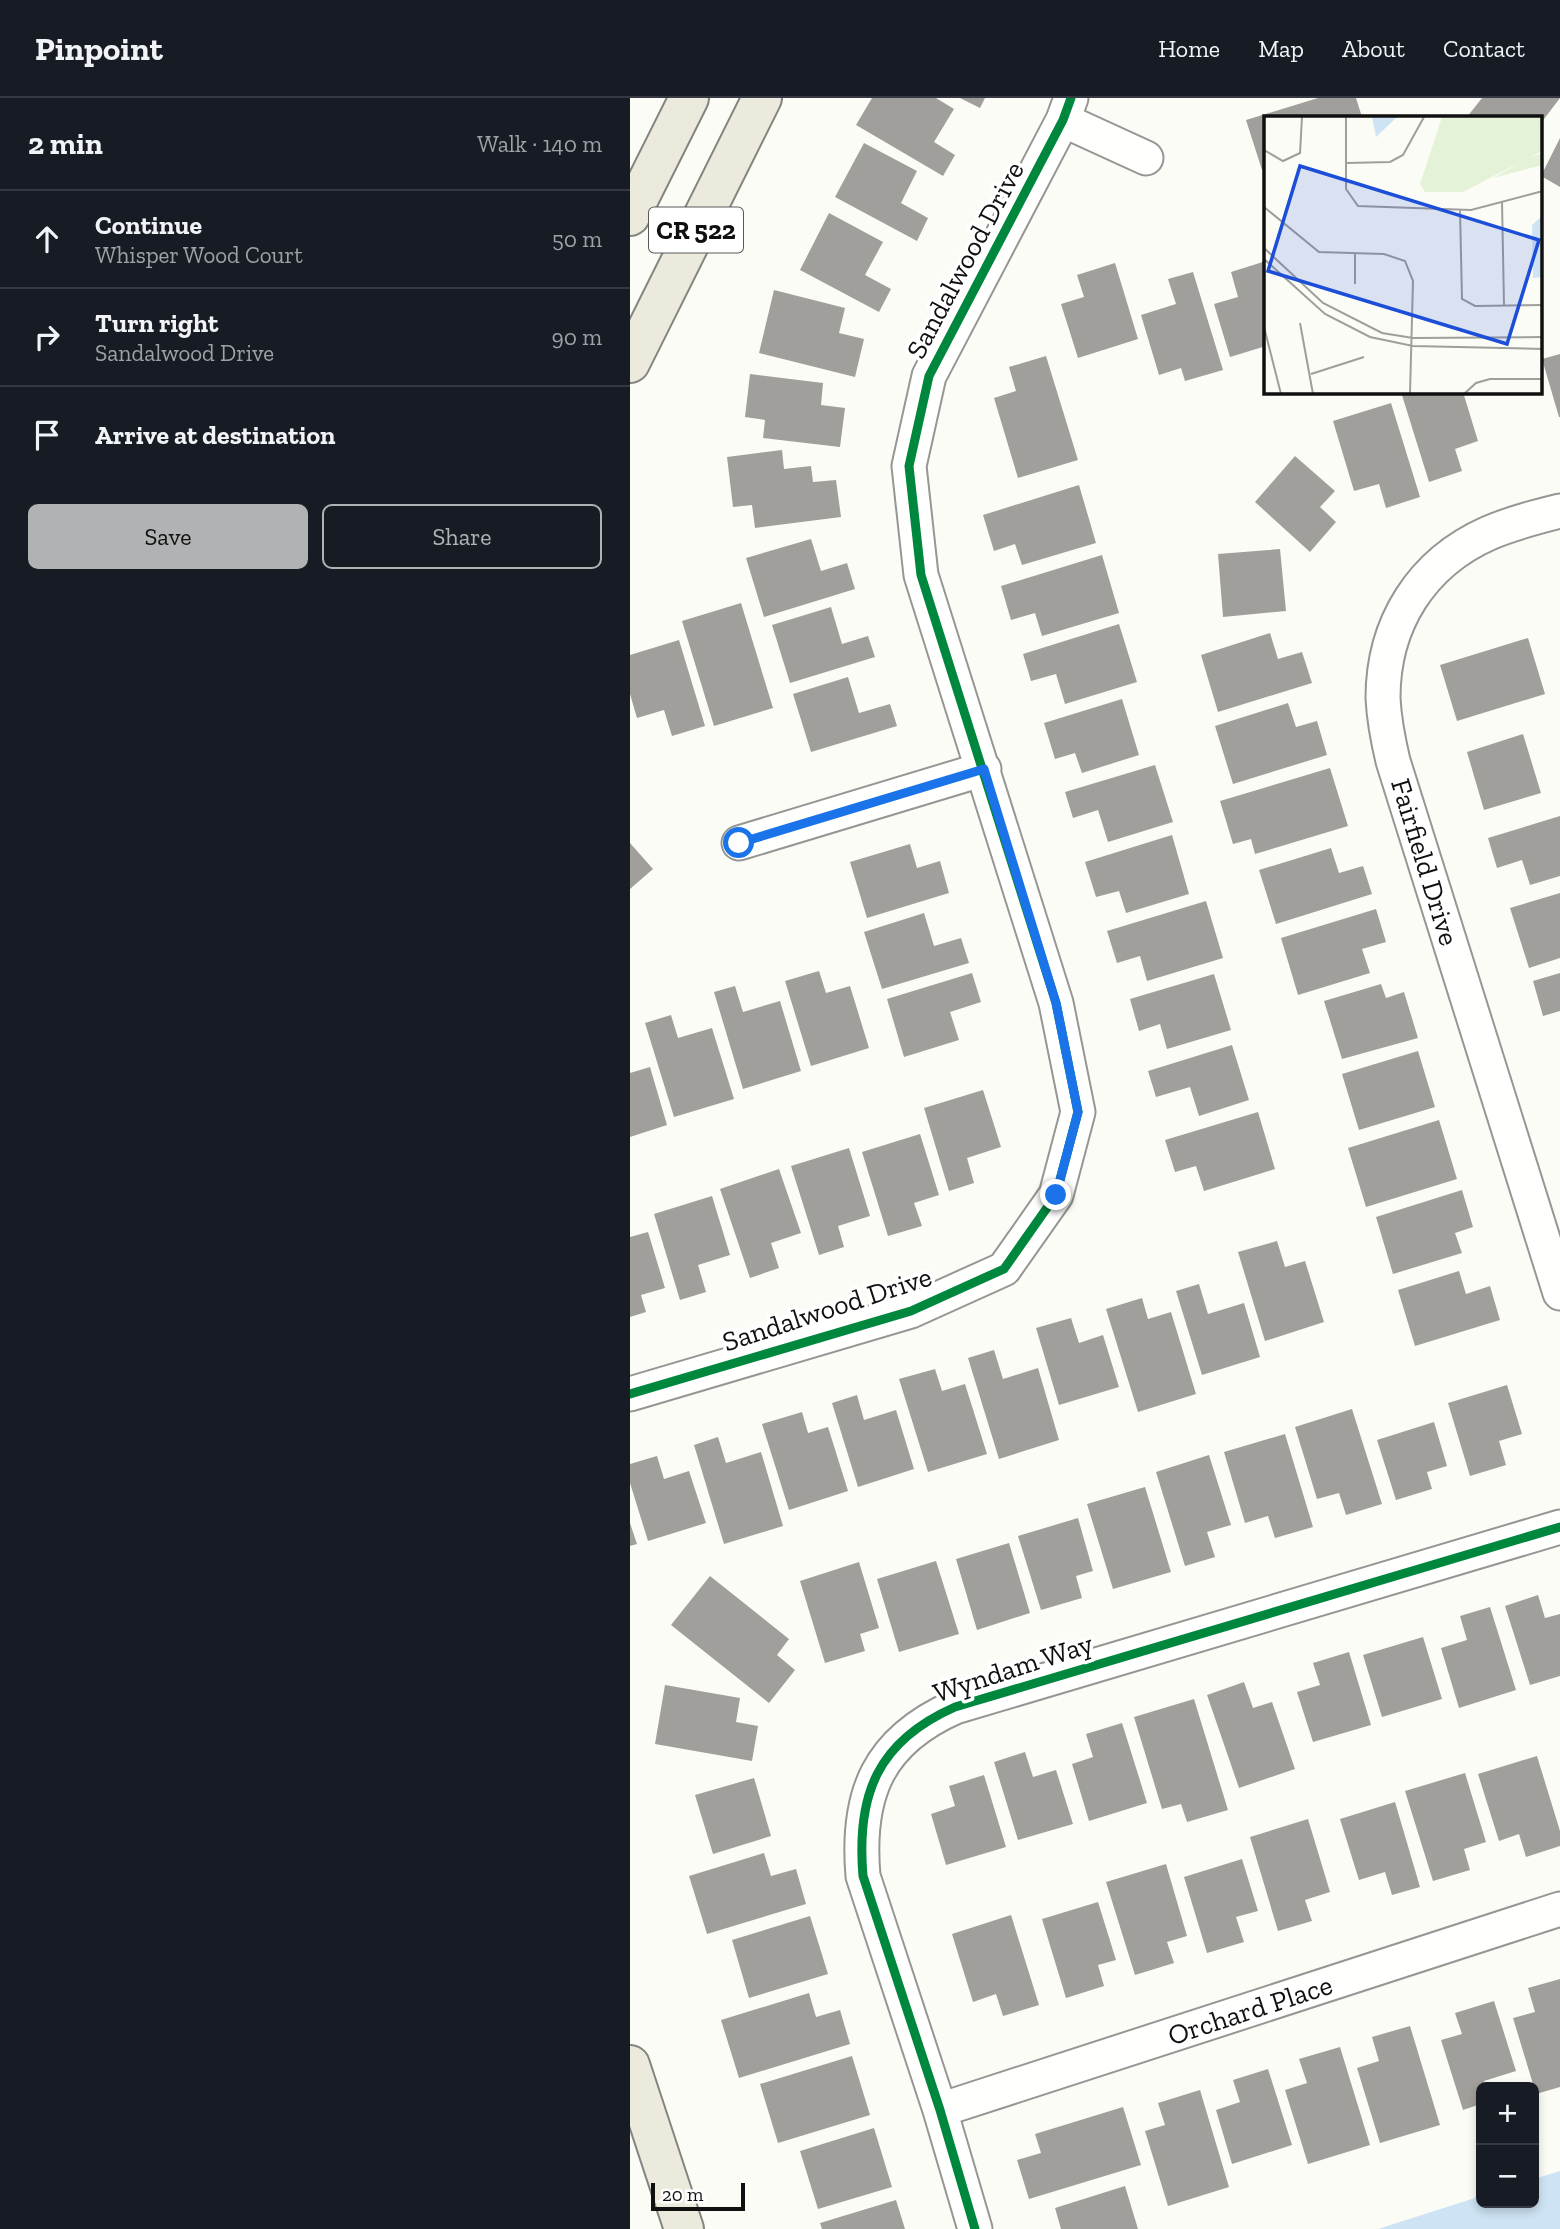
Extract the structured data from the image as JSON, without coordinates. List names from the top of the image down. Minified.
{"streets":{"main road":["CR 522"],"street":["Sandalwood Drive","Fairfield Drive","Wyndam Way","Orchard Place"]},"crossings":[["Wyndam Way","Orchard Place"]],"scale_bar":"20 m","page":{"header":"Pinpoint","nav":["Home","Map","About","Contact"],"heading":["2 min","Walk · 140 m"],"list":[["Continue","Whisper Wood Court","50 m"],["Turn right","Sandalwood Drive","90 m"],"Arrive at destination"],"buttons":["Save","Share"],"map_buttons":["+","−"],"scale":"20 m"}}
